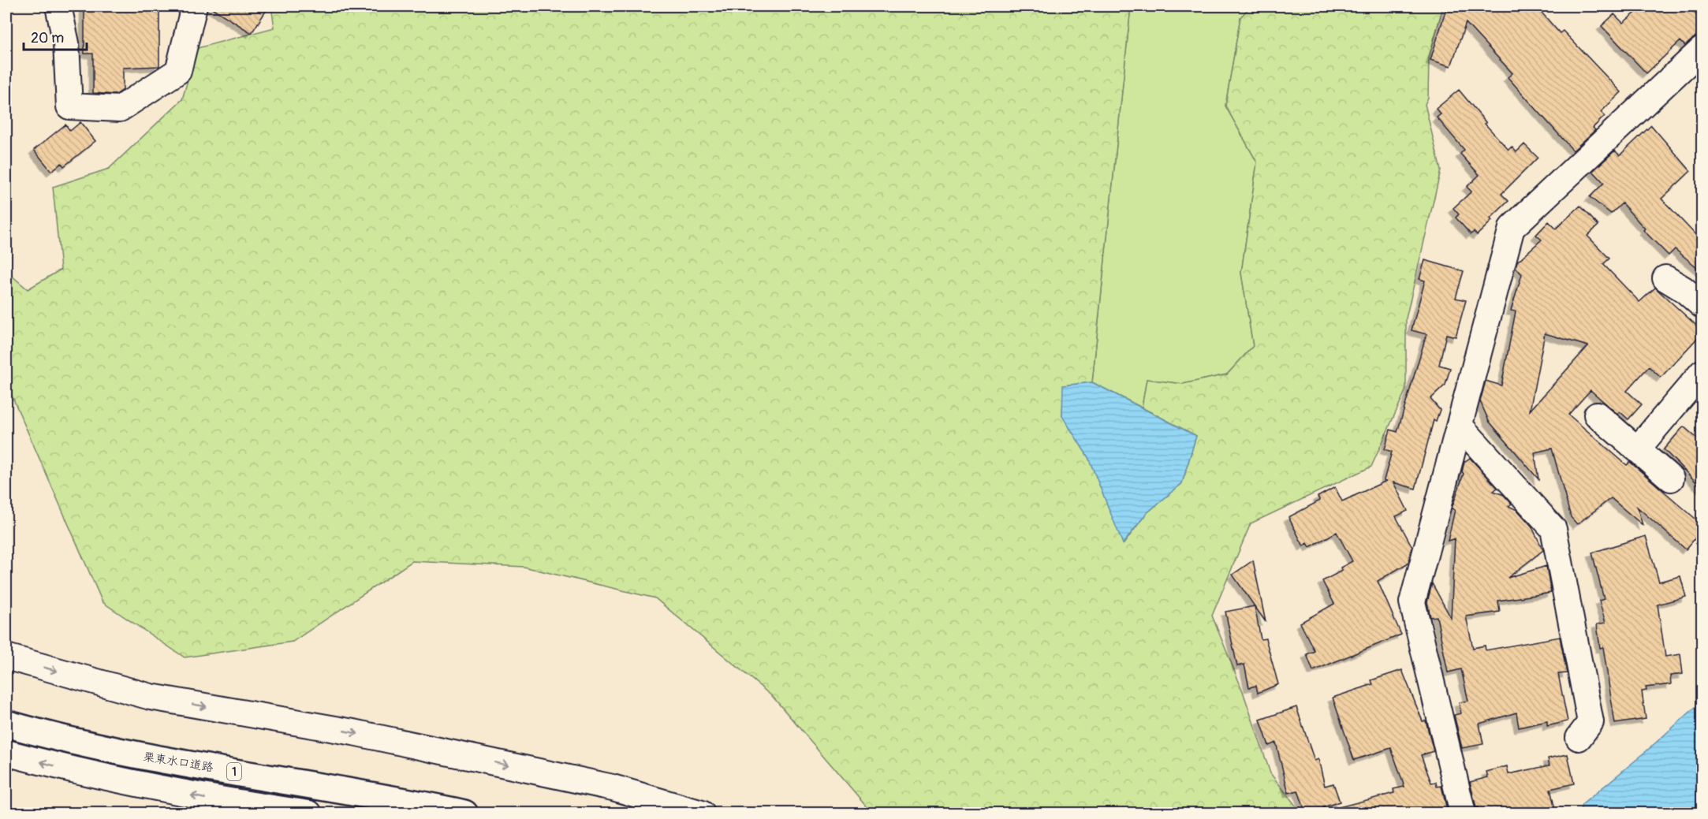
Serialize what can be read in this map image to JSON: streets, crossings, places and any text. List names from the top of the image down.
{
  "streets": {
    "highway": ["栗東水口道路", "1"]
  },
  "scale_bar": "20 m"
}
